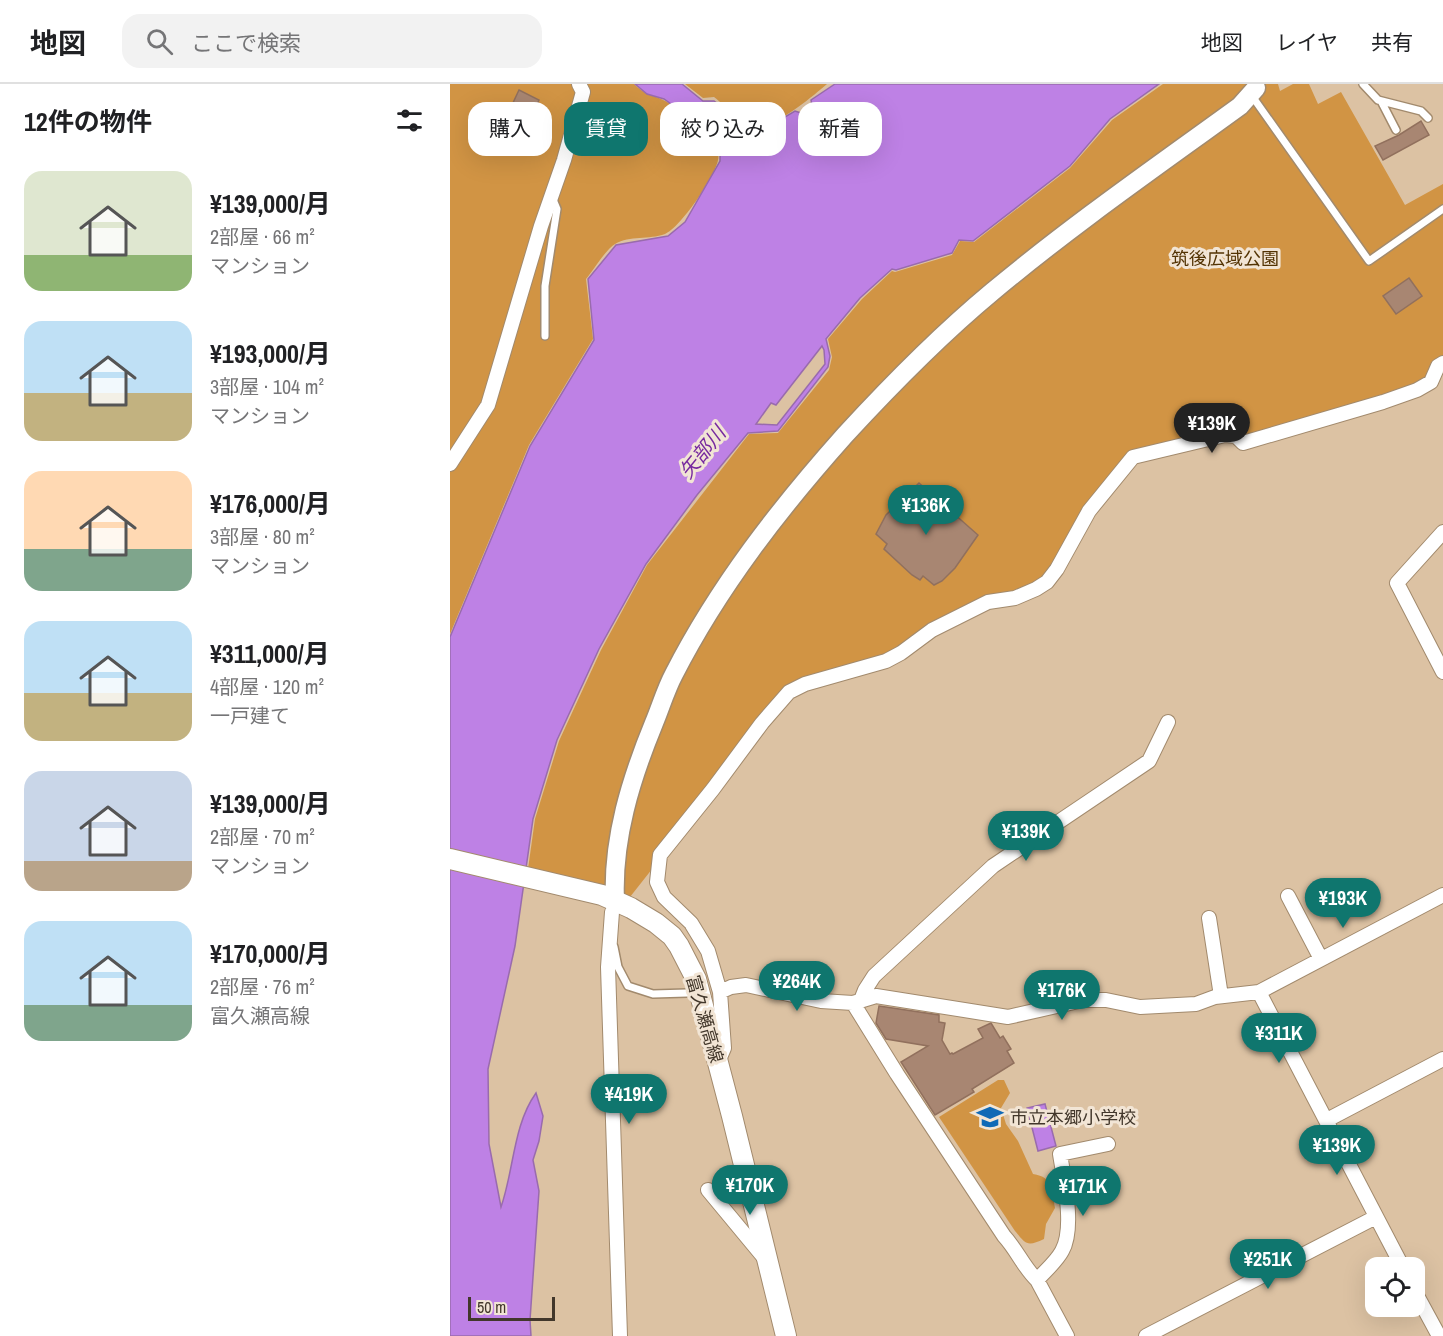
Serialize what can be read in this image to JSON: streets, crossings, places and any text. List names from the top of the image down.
{
  "streets": {
    "main road": ["富久瀬高線"]
  },
  "water": ["矢部川"],
  "parks": ["筑後広域公園"],
  "places": {
    "school or university": ["市立本郷小学校"]
  },
  "scale_bar": "50 m",
  "page": {
    "header": "地図",
    "search": "ここで検索",
    "nav": ["地図", "レイヤ", "共有"],
    "heading": "12件の物件",
    "chip": [
      "購入",
      "賃貸",
      "絞り込み",
      "新着"
    ],
    "list": [
      {
        "name": "¥139,000/月",
        "note": "2部屋 · 66 m² · マンション"
      },
      {
        "name": "¥193,000/月",
        "note": "3部屋 · 104 m² · マンション"
      },
      {
        "name": "¥176,000/月",
        "note": "3部屋 · 80 m² · マンション"
      },
      {
        "name": "¥311,000/月",
        "note": "4部屋 · 120 m² · 一戸建て"
      },
      {
        "name": "¥139,000/月",
        "note": "2部屋 · 70 m² · マンション"
      },
      {
        "name": "¥170,000/月",
        "note": "2部屋 · 76 m² · 富久瀬高線"
      }
    ],
    "price": [
      "¥139K",
      "¥136K",
      "¥139K",
      "¥193K",
      "¥264K",
      "¥176K",
      "¥311K",
      "¥419K",
      "¥139K",
      "¥170K",
      "¥171K",
      "¥251K"
    ],
    "scale": "50 m"
  }
}
